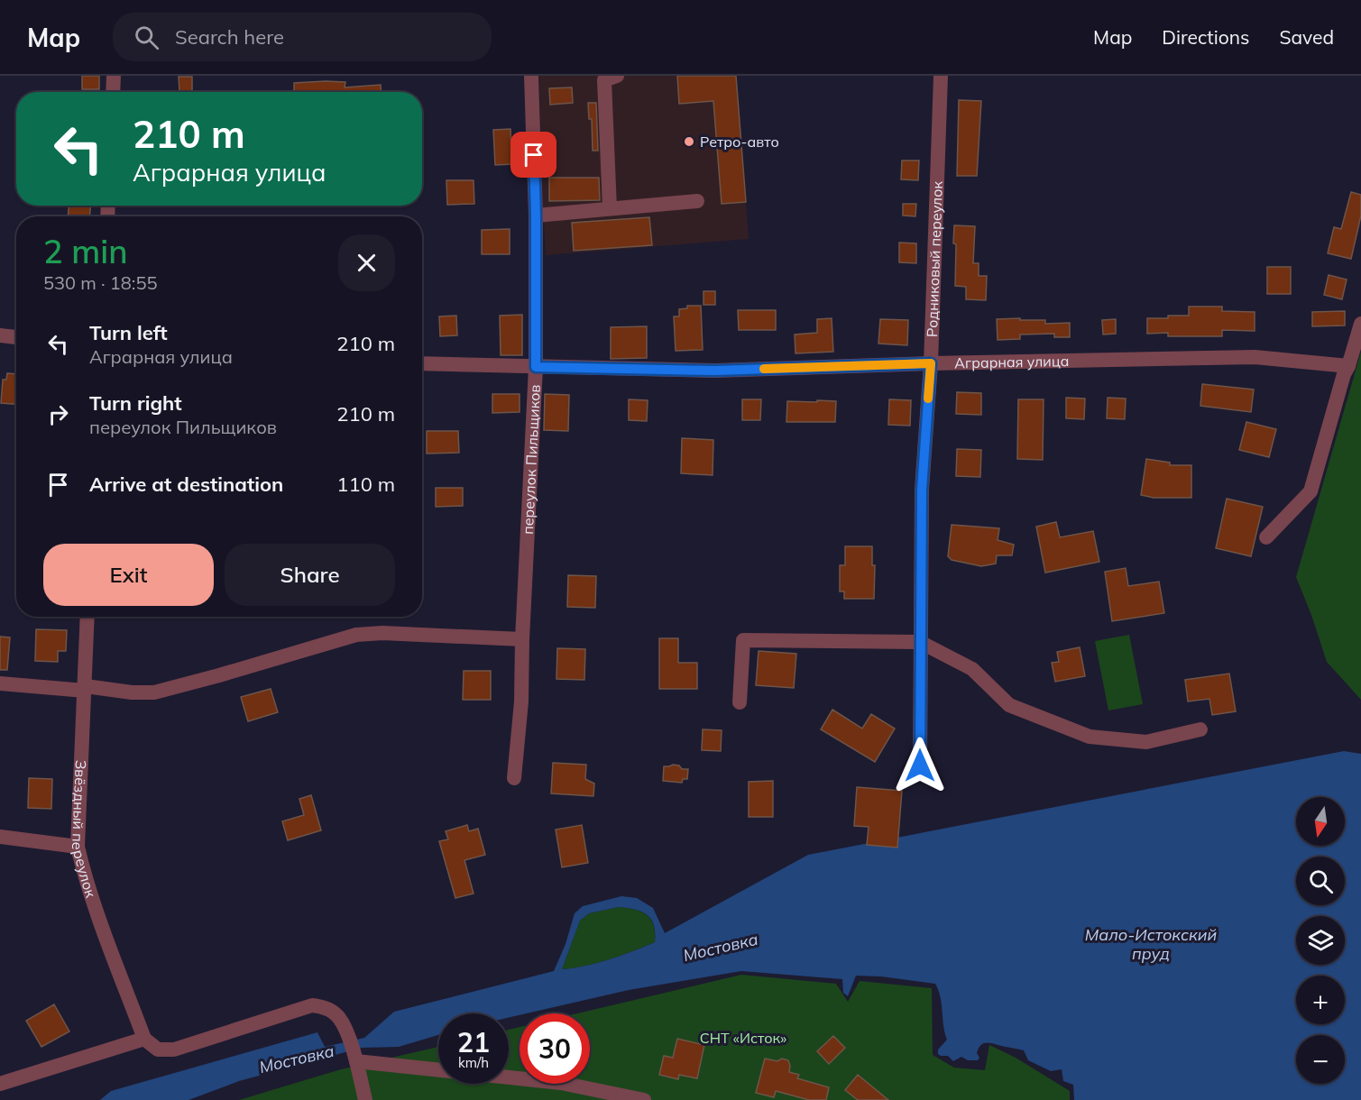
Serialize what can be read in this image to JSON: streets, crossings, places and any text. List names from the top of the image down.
{
  "streets": {
    "street": [
      "Родниковый переулок",
      "Аграрная улица",
      "переулок Пильщиков",
      "Звёздный переулок"
    ]
  },
  "crossings": [
    ["Родниковый переулок", "Аграрная улица"],
    ["Аграрная улица", "переулок Пильщиков"]
  ],
  "water": ["Мало-Истокский пруд", "Мостовка"],
  "parks": ["СНТ «Исток»"],
  "places": ["Ретро-авто"],
  "north": "bottom",
  "page": {
    "header": "Map",
    "search": "Search here",
    "nav": ["Map", "Directions", "Saved"],
    "turn": ["210 m", "Аграрная улица"],
    "heading": ["2 min", "530 m · 18:55"],
    "list": [
      {
        "name": "Turn left",
        "note": "Аграрная улица",
        "value": "210 m"
      },
      {
        "name": "Turn right",
        "note": "переулок Пильщиков",
        "value": "210 m"
      },
      {
        "name": "Arrive at destination",
        "value": "110 m"
      }
    ],
    "buttons": ["Exit", "Share"],
    "map_buttons": ["+", "−"],
    "speed": "21 km/h",
    "limit": "30"
  }
}
